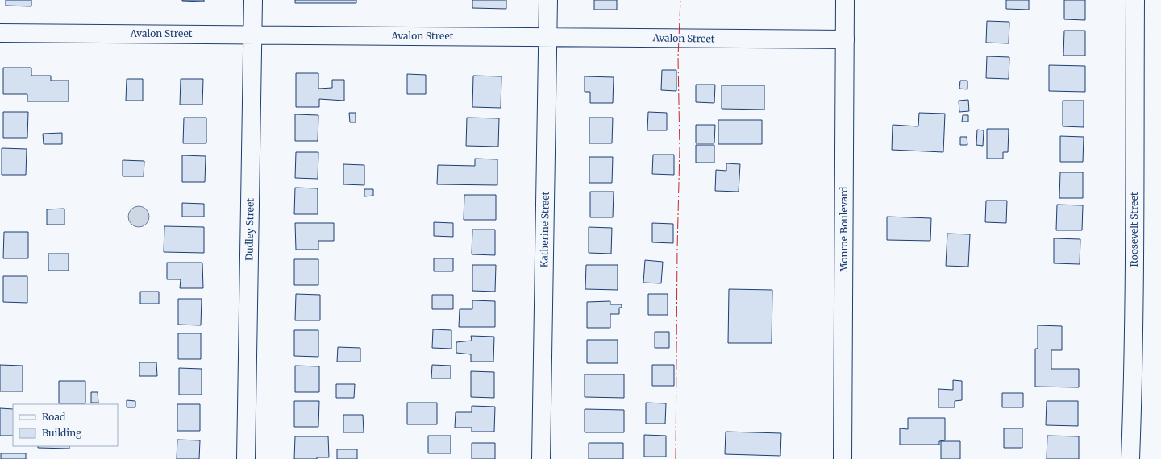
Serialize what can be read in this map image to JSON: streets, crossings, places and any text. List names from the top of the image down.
{
  "streets": {
    "street": [
      "Avalon Street",
      "Dudley Street",
      "Katherine Street",
      "Monroe Boulevard",
      "Roosevelt Street"
    ]
  },
  "crossings": [
    ["Avalon Street", "Dudley Street"],
    ["Avalon Street", "Katherine Street"],
    ["Avalon Street", "Monroe Boulevard"]
  ],
  "legend": ["Road", "Building"]
}
